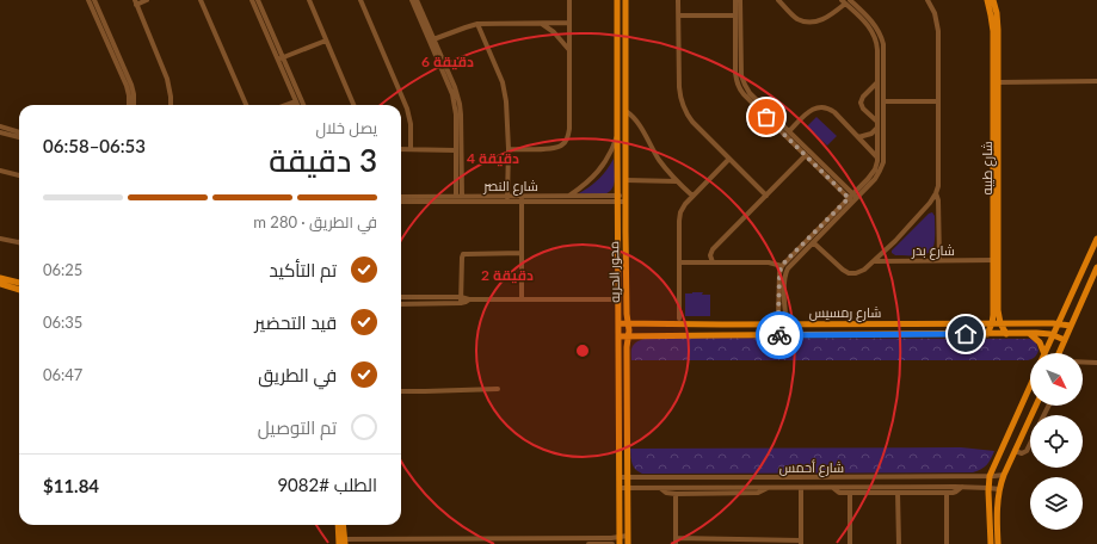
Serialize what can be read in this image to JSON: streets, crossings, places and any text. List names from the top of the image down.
{
  "streets": {
    "main road": ["شارع طيبه", "محور الحريه", "شارع رمسيس"],
    "street": ["شارع النصر", "شارع بدر", "شارع أحمس"]
  },
  "crossings": [
    ["شارع طيبه", "شارع بدر"],
    ["شارع طيبه", "شارع رمسيس"],
    ["شارع النصر", "محور الحريه"],
    ["محور الحريه", "شارع رمسيس"],
    ["محور الحريه", "شارع أحمس"]
  ],
  "north": "bottom right",
  "page": {
    "heading": ["3 دقيقة", "يصل خلال", "06:53–06:58"],
    "panel": ["الطلب #9082", "$11.84"],
    "bar": "في الطريق · 280 m",
    "list": [
      ["تم التأكيد", "06:25"],
      ["قيد التحضير", "06:35"],
      ["في الطريق", "06:47"],
      "تم التوصيل"
    ]
  },
  "rings": ["6 دقيقة", "4 دقيقة", "2 دقيقة"]
}
